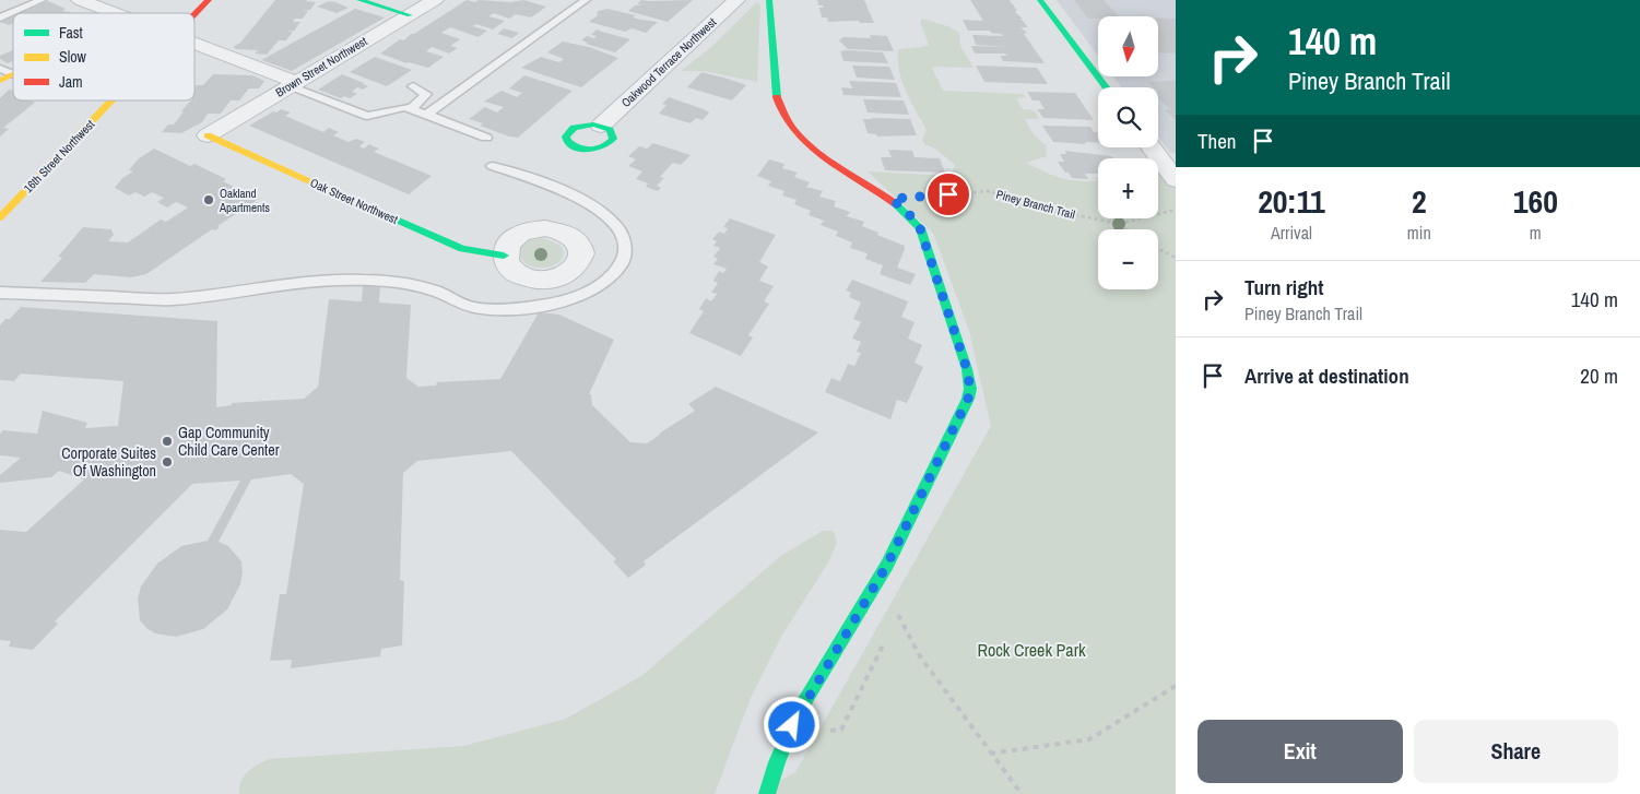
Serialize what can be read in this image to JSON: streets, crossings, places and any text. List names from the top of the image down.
{
  "streets": {
    "street": [
      "Oakwood Terrace Northwest",
      "Brown Street Northwest",
      "16th Street Northwest",
      "Oak Street Northwest"
    ],
    "path": ["Piney Branch Trail"]
  },
  "crossings": [
    ["Brown Street Northwest", "Oak Street Northwest"]
  ],
  "parks": ["Rock Creek Park"],
  "places": ["Oakland Apartments", "Gap Community Child Care Center", "Corporate Suites Of Washington"],
  "legend": ["Fast", "Slow", "Jam"],
  "north": "bottom",
  "page": {
    "turn": ["140 m", "Piney Branch Trail"],
    "map_buttons": ["+", "−"],
    "then": "Then",
    "eta": [
      "20:11",
      "Arrival",
      "2",
      "min",
      "160",
      "m"
    ],
    "list": [
      {
        "name": "Turn right",
        "note": "Piney Branch Trail",
        "value": "140 m"
      },
      {
        "name": "Arrive at destination",
        "value": "20 m"
      }
    ],
    "buttons": ["Exit", "Share"]
  }
}
